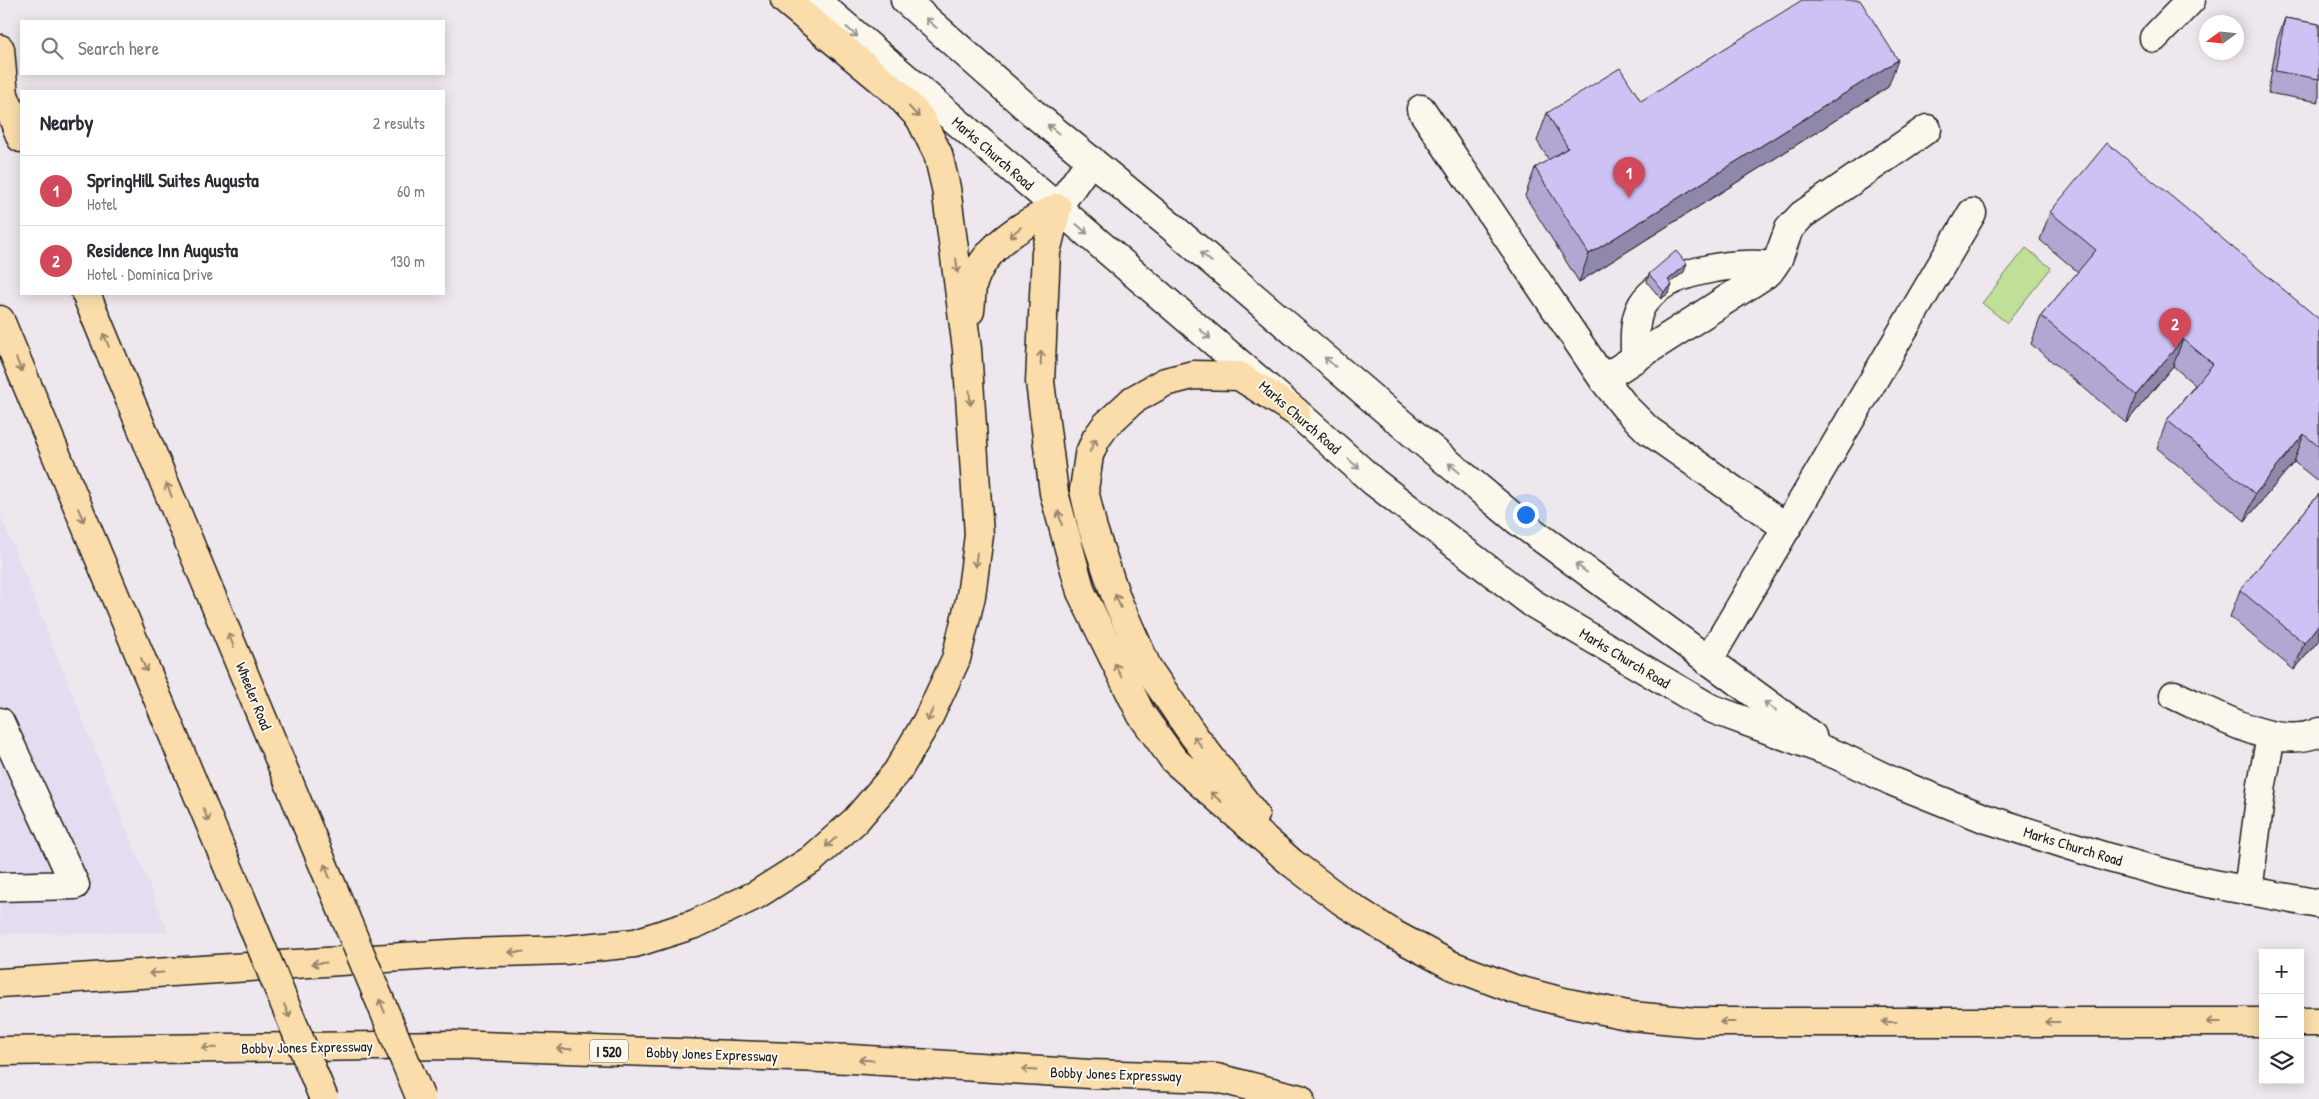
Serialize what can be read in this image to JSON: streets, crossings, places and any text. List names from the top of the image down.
{
  "streets": {
    "main road": ["Wheeler Road", "Bobby Jones Expressway", "I 520"],
    "street": ["Marks Church Road"]
  },
  "one_way": ["Bobby Jones Expressway"],
  "north": "left",
  "page": {
    "search": "Search here",
    "heading": ["Nearby", "2 results"],
    "list": [
      {
        "mark": "1",
        "name": "SpringHill Suites Augusta",
        "note": "Hotel",
        "value": "60 m"
      },
      {
        "mark": "2",
        "name": "Residence Inn Augusta",
        "note": "Hotel · Dominica Drive",
        "value": "130 m"
      }
    ],
    "pins": ["1", "2"],
    "map_buttons": ["+", "−"]
  }
}
